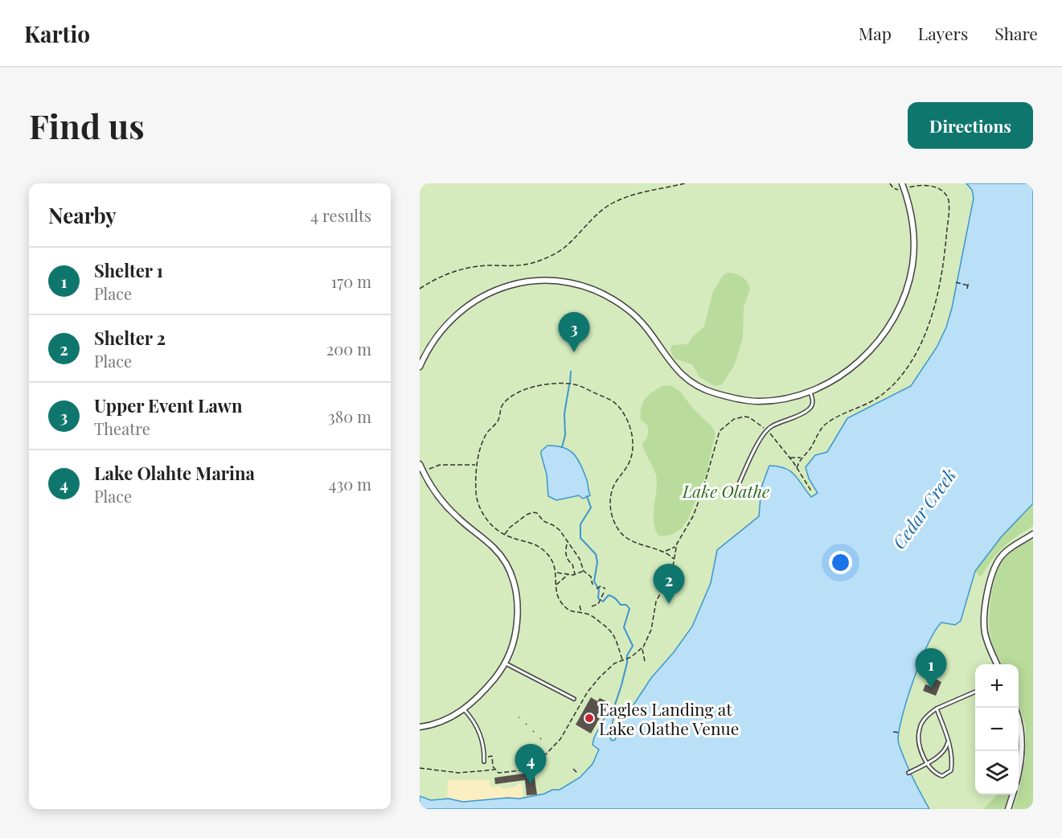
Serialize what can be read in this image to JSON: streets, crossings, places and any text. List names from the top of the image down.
{
  "water": ["Cedar Creek"],
  "parks": ["Lake Olathe"],
  "places": ["Eagles Landing at Lake Olathe Venue"],
  "page": {
    "header": "Kartio",
    "nav": ["Map", "Layers", "Share"],
    "buttons": "Directions",
    "title": "Find us",
    "heading": ["Nearby", "4 results"],
    "list": [
      {
        "mark": "1",
        "name": "Shelter 1",
        "note": "Place",
        "value": "170 m"
      },
      {
        "mark": "2",
        "name": "Shelter 2",
        "note": "Place",
        "value": "200 m"
      },
      {
        "mark": "3",
        "name": "Upper Event Lawn",
        "note": "Theatre",
        "value": "380 m"
      },
      {
        "mark": "4",
        "name": "Lake Olahte Marina",
        "note": "Place",
        "value": "430 m"
      }
    ],
    "pins": [
      "3",
      "2",
      "1",
      "4"
    ],
    "map_buttons": ["+", "−"]
  }
}
